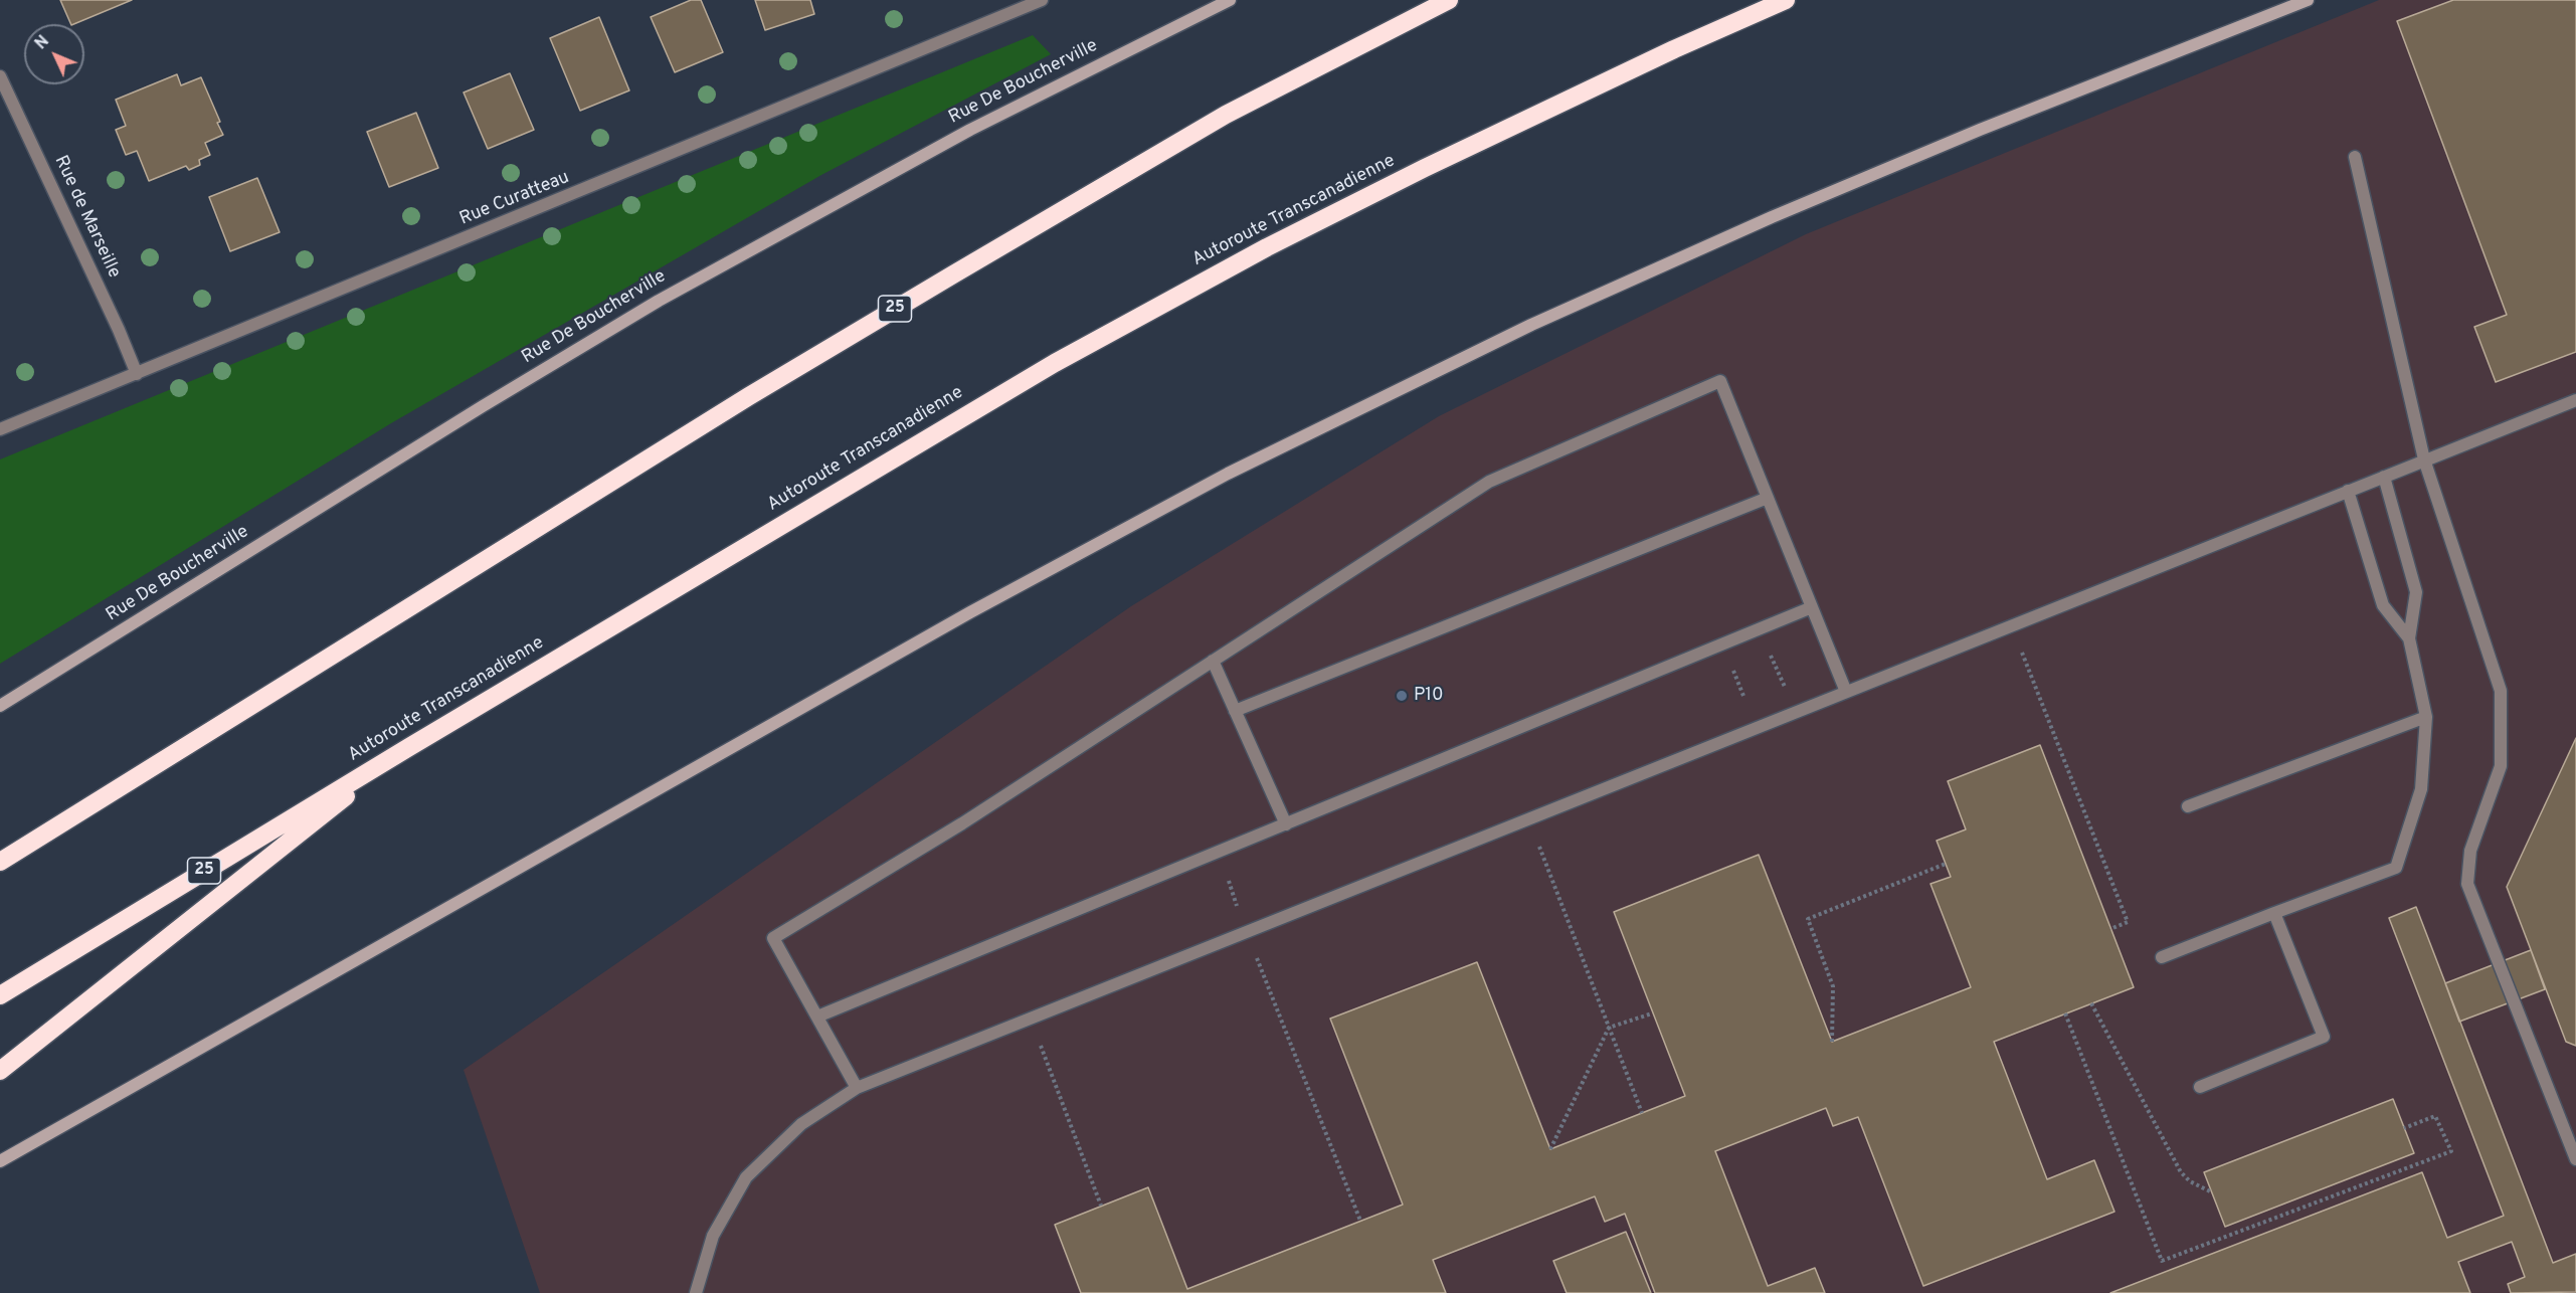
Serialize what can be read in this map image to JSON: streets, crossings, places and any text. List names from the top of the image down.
{
  "streets": {
    "highway": ["Autoroute Transcanadienne", "25"],
    "main road": ["Rue De Boucherville"],
    "street": ["Rue Curatteau", "Rue de Marseille"]
  },
  "crossings": [
    ["Rue Curatteau", "Rue de Marseille"]
  ],
  "places": ["P10"],
  "north": "top left"
}
